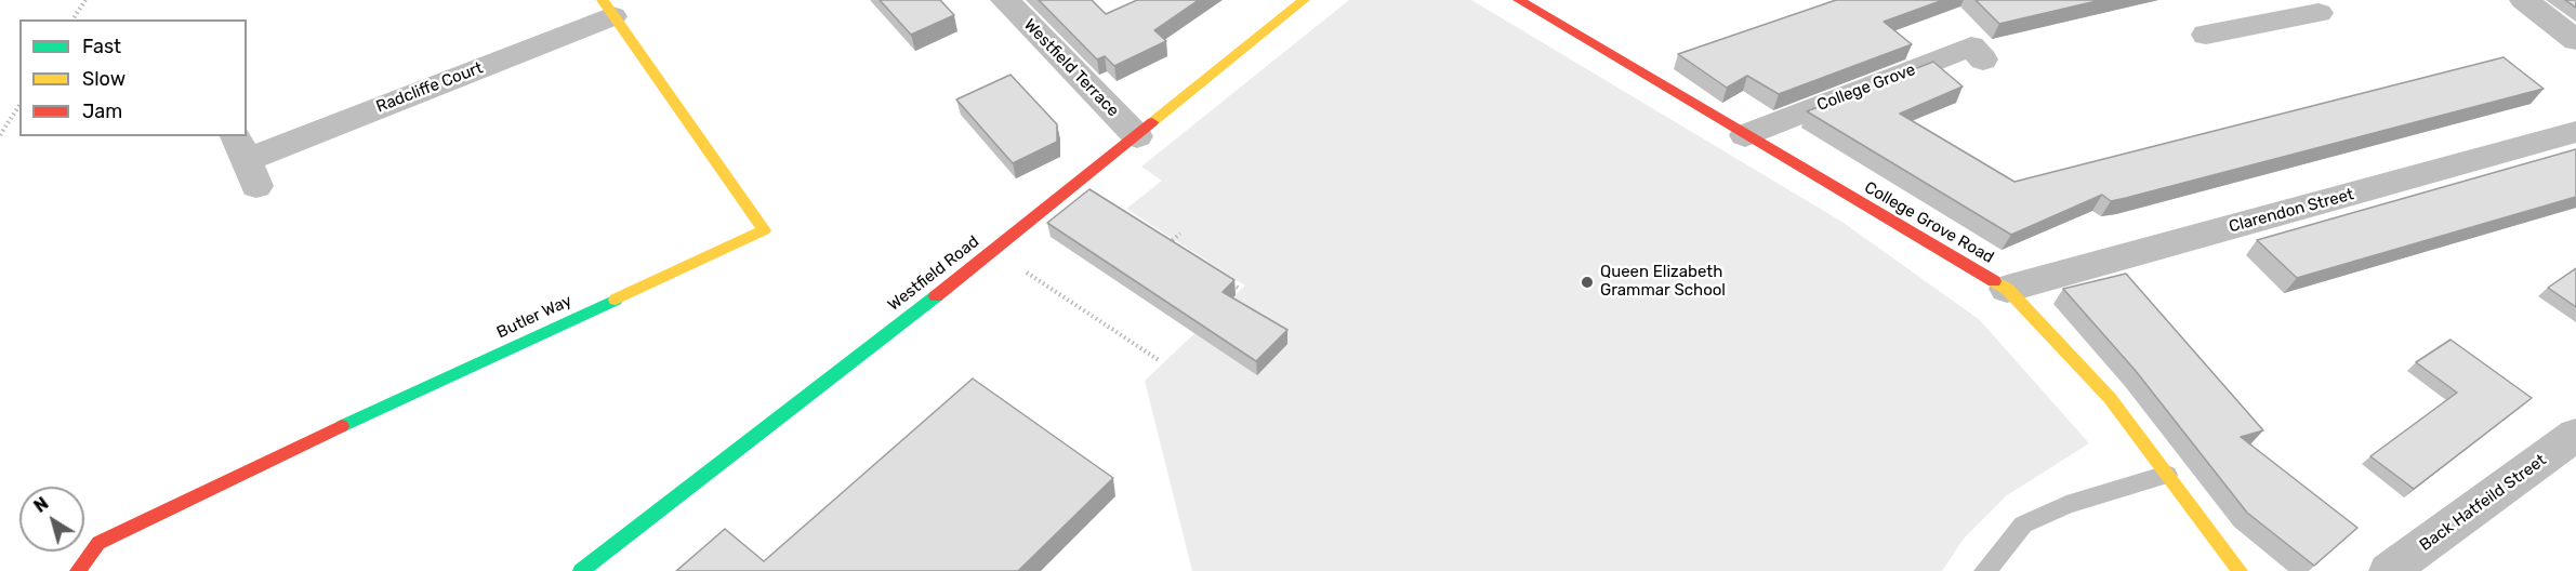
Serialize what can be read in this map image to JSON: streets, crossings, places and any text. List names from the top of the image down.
{
  "streets": {
    "street": [
      "Westfield Terrace",
      "Radcliffe Court",
      "College Grove",
      "Clarendon Street",
      "College Grove Road",
      "Westfield Road",
      "Butler Way",
      "Back Hatfeild Street"
    ]
  },
  "crossings": [
    ["Westfield Terrace", "Westfield Road"],
    ["Radcliffe Court", "Butler Way"],
    ["College Grove", "College Grove Road"],
    ["Clarendon Street", "College Grove Road"]
  ],
  "places": ["Queen Elizabeth Grammar School"],
  "legend": ["Fast", "Slow", "Jam"],
  "north": "top left"
}
